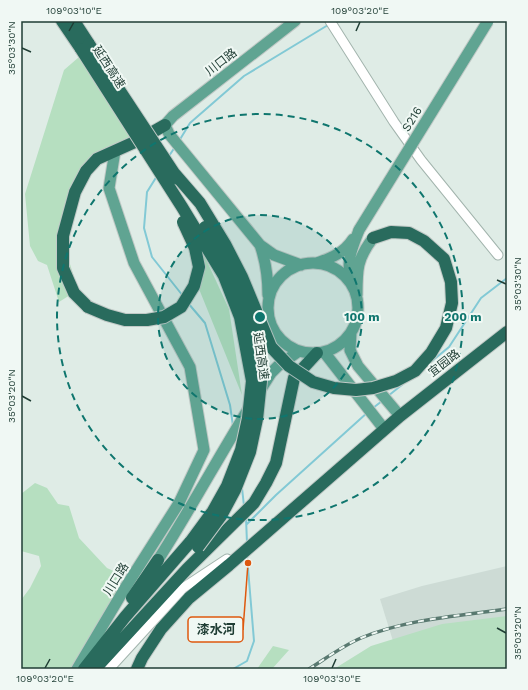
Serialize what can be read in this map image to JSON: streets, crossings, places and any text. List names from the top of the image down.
{
  "streets": {
    "highway": ["延西高速", "宜园路"],
    "main road": ["川口路", "S216"]
  },
  "places": ["漆水河"],
  "coordinates": [
    "109°03'10\"E",
    "109°03'20\"E",
    "35°03'30\"N",
    "35°03'20\"N",
    "109°03'30\"E"
  ],
  "rings": ["100 m", "200 m"]
}
